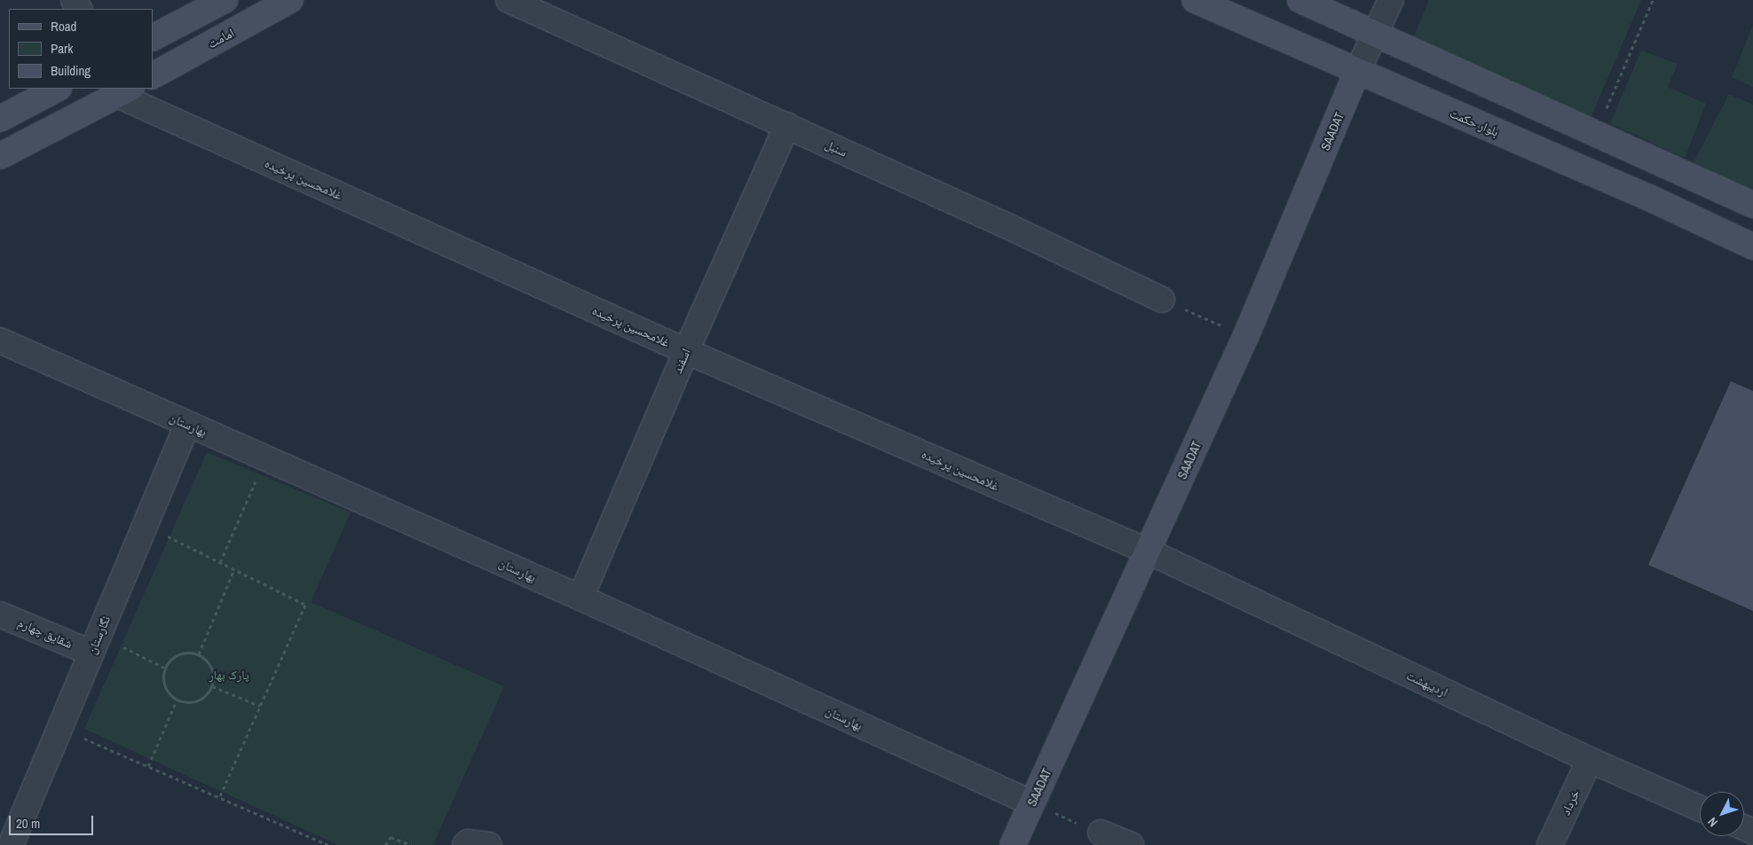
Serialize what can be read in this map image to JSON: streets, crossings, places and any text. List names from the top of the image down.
{
  "streets": {
    "street": [
      "امامت",
      "بلوار حکمت",
      "SAADAT",
      "سنبل",
      "غلامحسین پرخیده",
      "اسفند",
      "بهارستان",
      "شقایق چهارم",
      "نگارستان",
      "اردیبهشت",
      "خرداد"
    ]
  },
  "crossings": [
    ["بلوار حکمت", "SAADAT"],
    ["SAADAT", "غلامحسین پرخیده"],
    ["SAADAT", "بهارستان"],
    ["SAADAT", "اردیبهشت"],
    ["سنبل", "اسفند"],
    ["غلامحسین پرخیده", "اسفند"],
    ["غلامحسین پرخیده", "اردیبهشت"],
    ["اسفند", "بهارستان"],
    ["بهارستان", "نگارستان"],
    ["شقایق چهارم", "نگارستان"],
    ["اردیبهشت", "خرداد"]
  ],
  "parks": ["پارک بهار"],
  "legend": ["Road", "Park", "Building"],
  "scale_bar": "20 m",
  "north": "bottom left"
}
